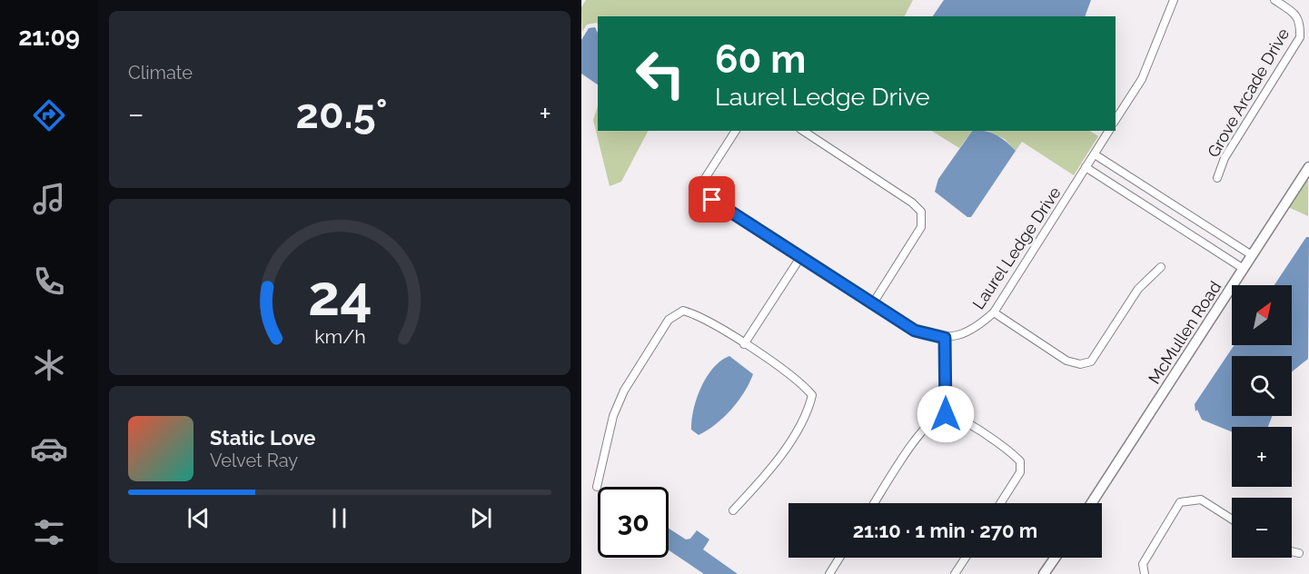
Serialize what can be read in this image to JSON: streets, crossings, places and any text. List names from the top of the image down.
{
  "streets": {
    "street": ["Grove Arcade Drive", "Laurel Ledge Drive", "McMullen Road"]
  },
  "north": "top right",
  "page": {
    "tabs": "21:09",
    "tile": "Climate",
    "turn": ["60 m", "Laurel Ledge Drive"],
    "heat": ["−", "20.5°", "+"],
    "map_buttons": ["+", "−"],
    "song": ["Static Love", "Velvet Ray"],
    "limit": "30",
    "trip": "21:10 · 1 min · 270 m",
    "gauge": ["24", "km/h"]
  }
}
